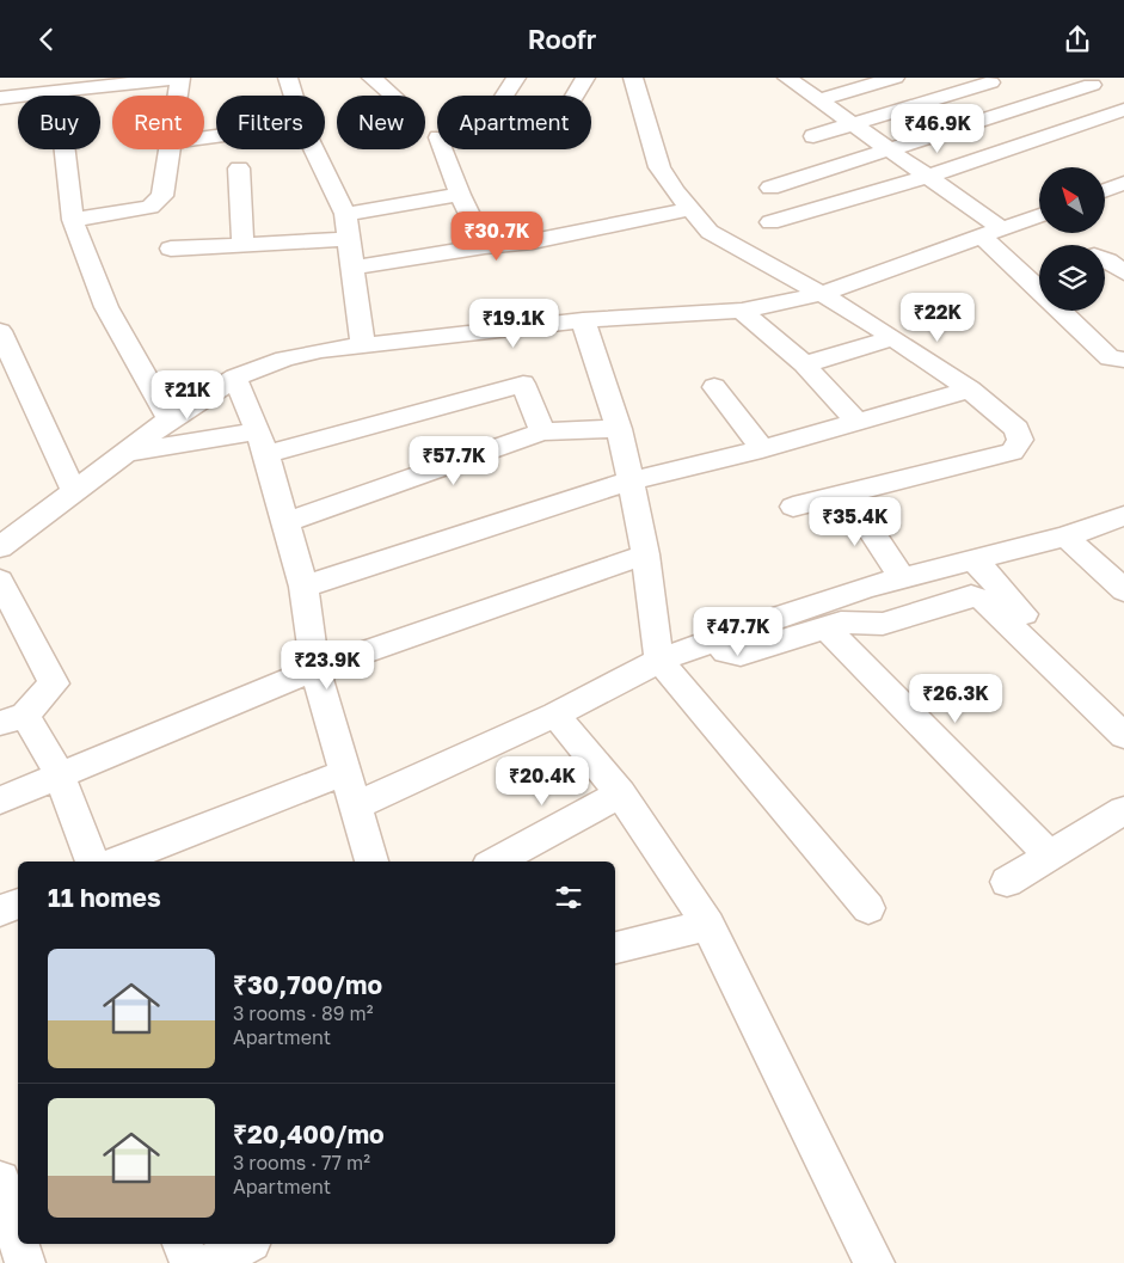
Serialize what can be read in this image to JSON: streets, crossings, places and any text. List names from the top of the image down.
{
  "north": "top left",
  "page": {
    "header": "Roofr",
    "chip": [
      "Buy",
      "Rent",
      "Filters",
      "New",
      "Apartment"
    ],
    "price": [
      "₹46.9K",
      "₹30.7K",
      "₹22K",
      "₹19.1K",
      "₹21K",
      "₹57.7K",
      "₹35.4K",
      "₹47.7K",
      "₹23.9K",
      "₹26.3K",
      "₹20.4K"
    ],
    "heading": "11 homes",
    "list": [
      {
        "name": "₹30,700/mo",
        "note": "3 rooms · 89 m² · Apartment"
      },
      {
        "name": "₹20,400/mo",
        "note": "3 rooms · 77 m² · Apartment"
      }
    ]
  }
}
